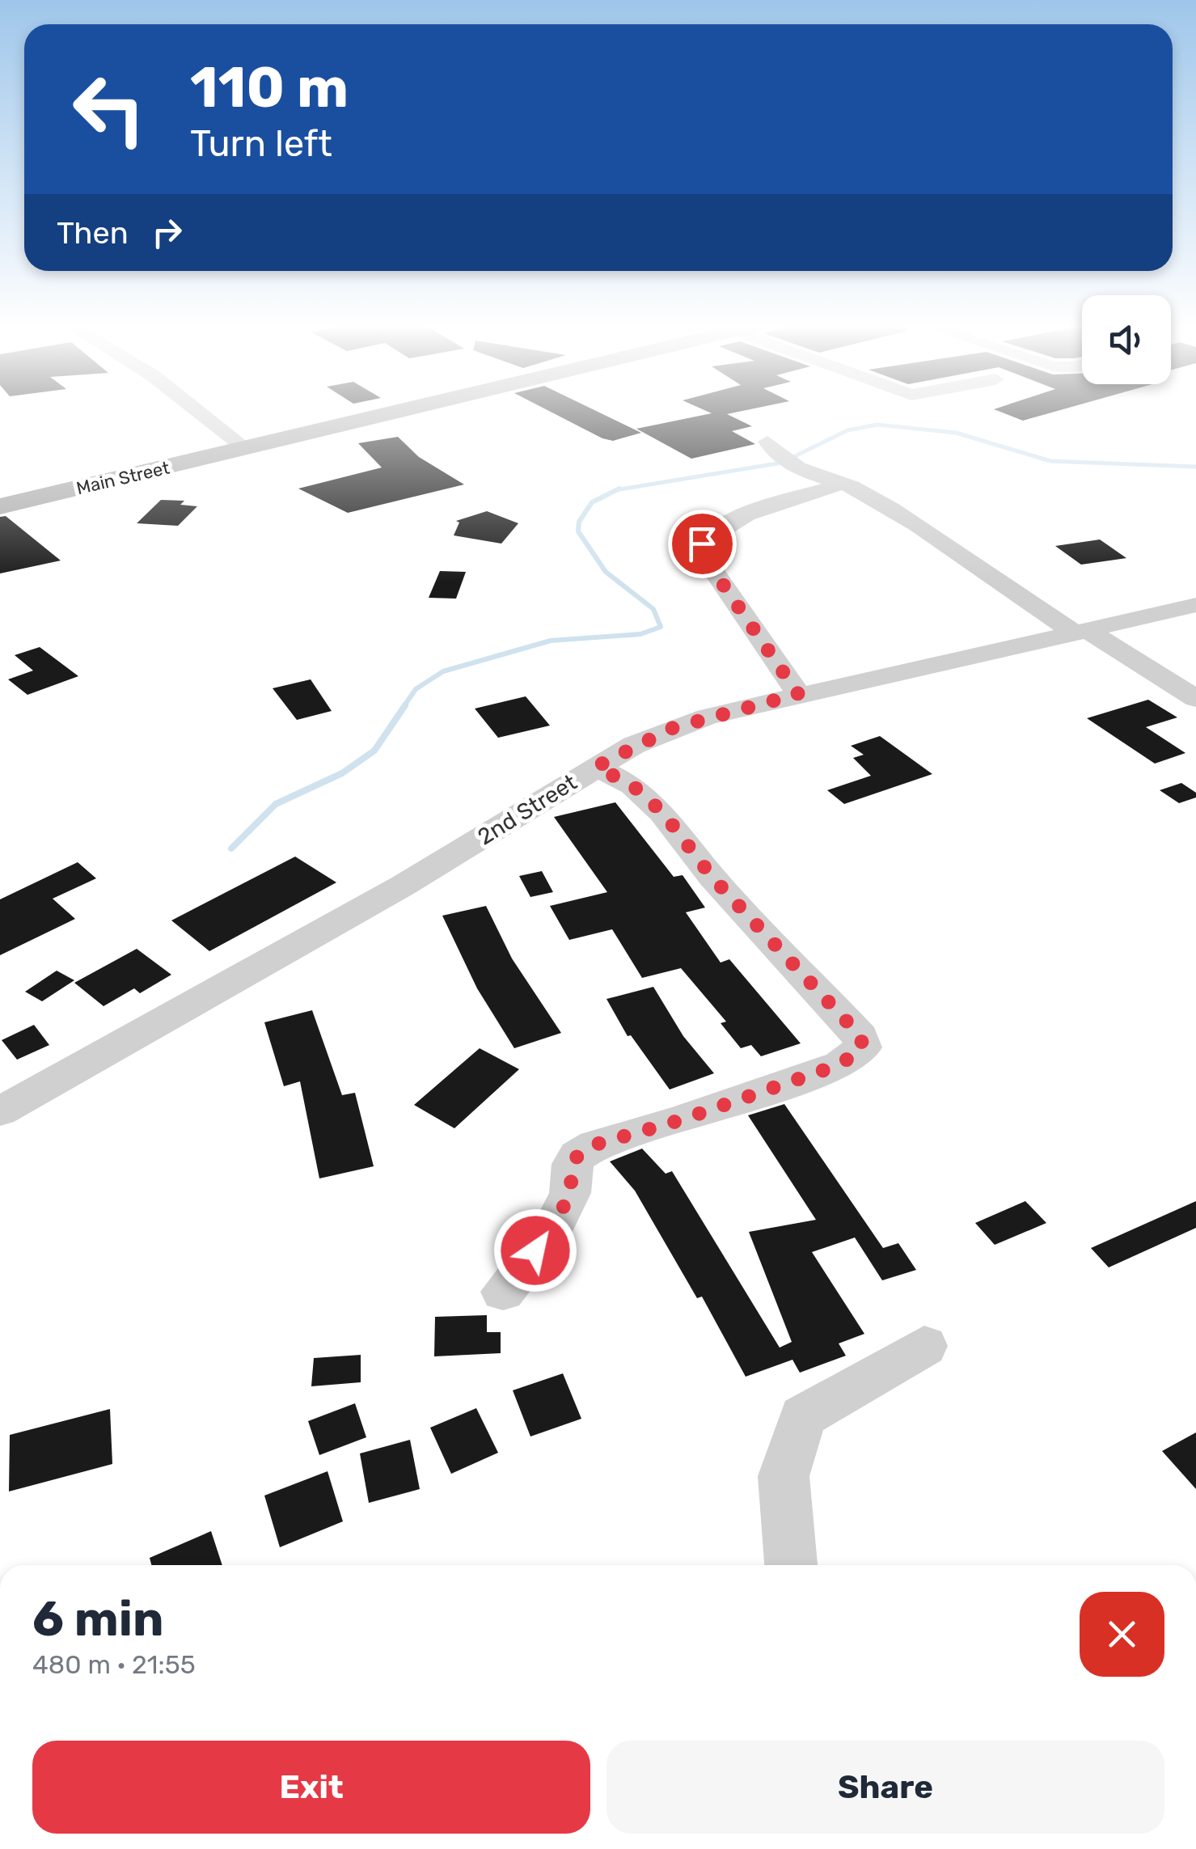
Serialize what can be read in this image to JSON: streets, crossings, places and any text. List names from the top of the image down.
{
  "streets": {
    "main road": ["Main Street"],
    "street": ["2nd Street"]
  },
  "page": {
    "turn": ["110 m", "Turn left"],
    "then": "Then",
    "heading": ["6 min", "480 m · 21:55"],
    "buttons": ["Exit", "Share"]
  }
}
